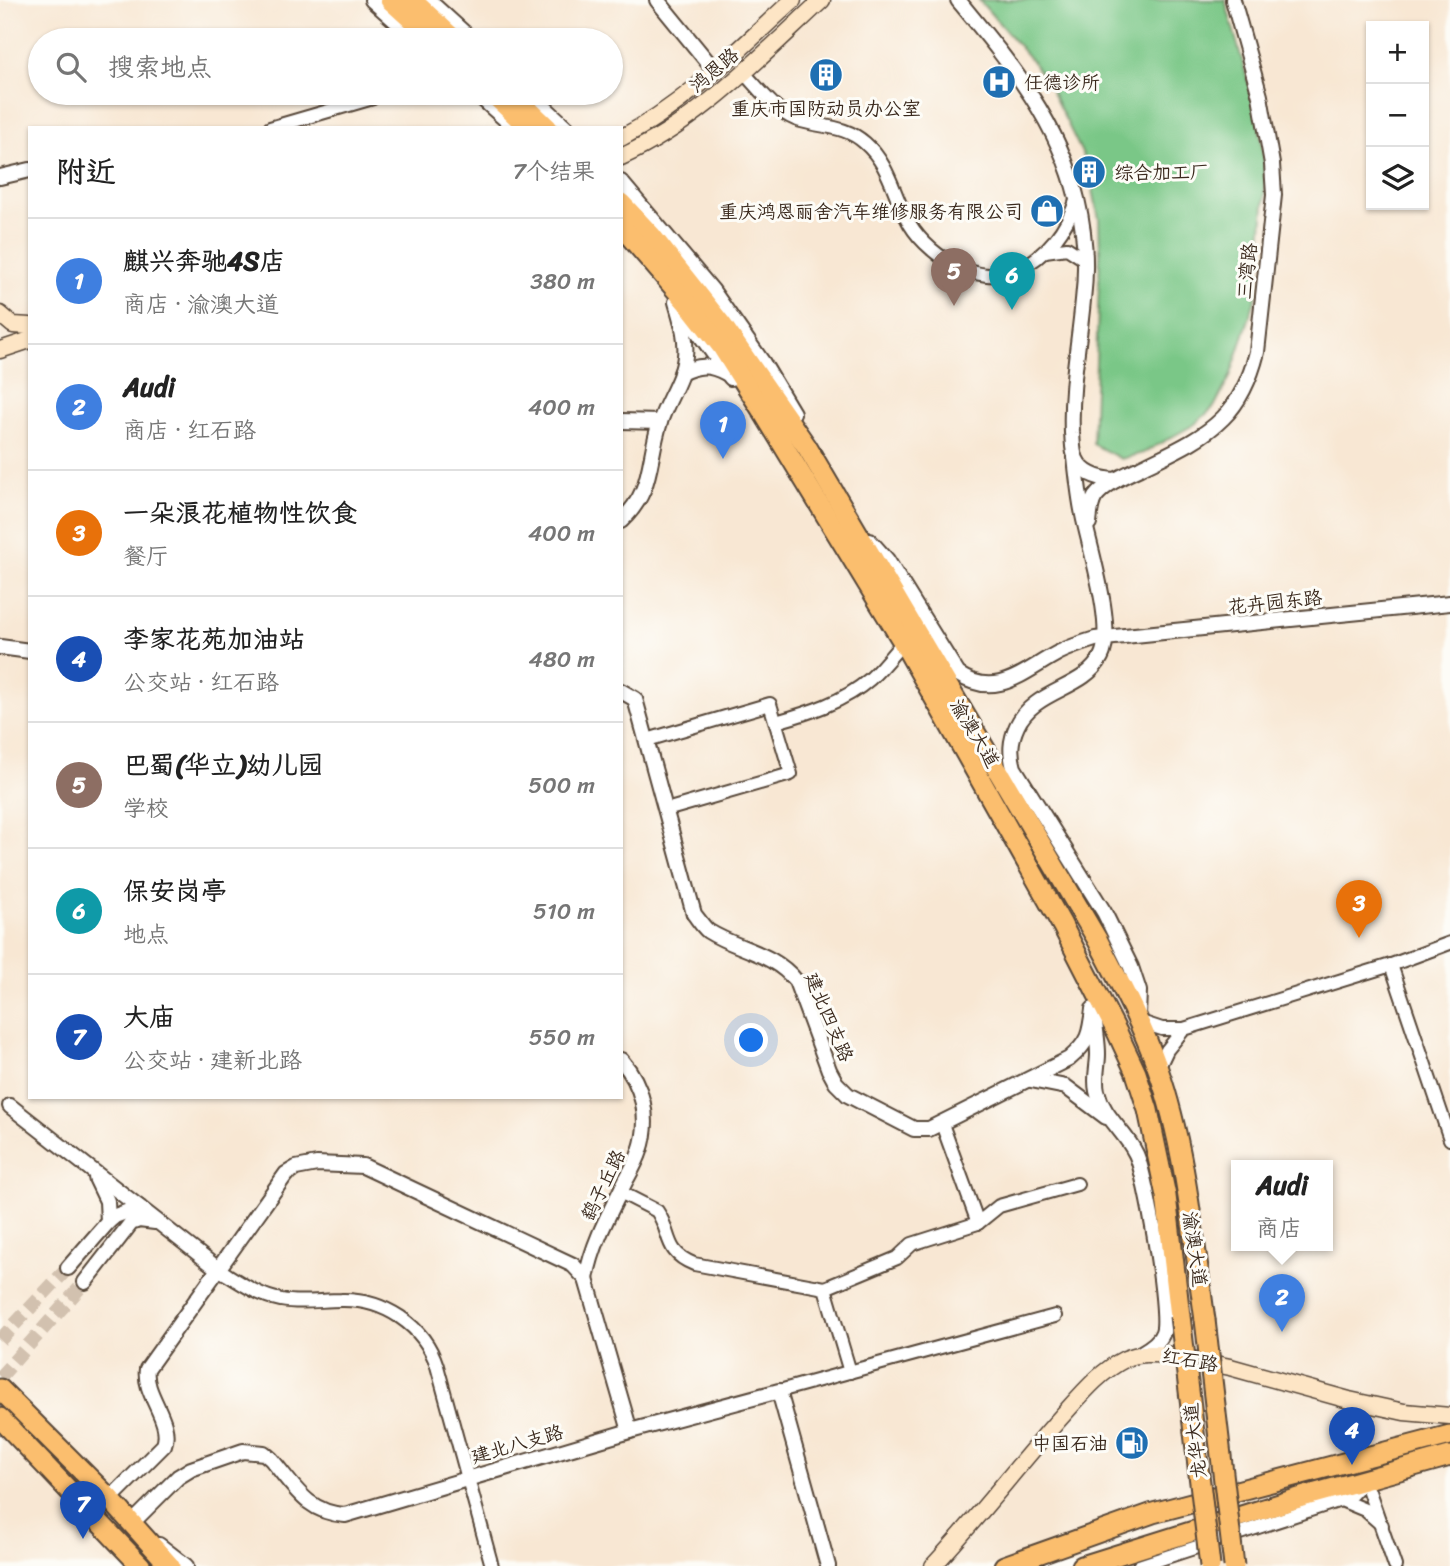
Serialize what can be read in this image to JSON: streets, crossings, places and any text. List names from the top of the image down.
{
  "streets": {
    "main road": [
      "鸿恩路",
      "渝澳大道",
      "红石路",
      "龙华大道"
    ],
    "street": [
      "三湾路",
      "花卉园东路",
      "建北四支路",
      "鹞子丘路",
      "建北八支路"
    ]
  },
  "crossings": [
    ["花卉园东路", "渝澳大道"],
    ["渝澳大道", "龙华大道"]
  ],
  "places": {
    "building": ["重庆市国防动员办公室", "综合加工厂"],
    "hospital": ["任德诊所"],
    "shop": ["重庆鸿恩丽舍汽车维修服务有限公司"],
    "fuel station": ["中国石油"]
  },
  "page": {
    "map_buttons": ["+", "−"],
    "search": "搜索地点",
    "heading": ["附近", "7个结果"],
    "list": [
      {
        "mark": "1",
        "name": "麒兴奔驰4S店",
        "note": "商店 · 渝澳大道",
        "value": "380 m"
      },
      {
        "mark": "2",
        "name": "Audi",
        "note": "商店 · 红石路",
        "value": "400 m"
      },
      {
        "mark": "3",
        "name": "一朵浪花植物性饮食",
        "note": "餐厅",
        "value": "400 m"
      },
      {
        "mark": "4",
        "name": "李家花苑加油站",
        "note": "公交站 · 红石路",
        "value": "480 m"
      },
      {
        "mark": "5",
        "name": "巴蜀(华立)幼儿园",
        "note": "学校",
        "value": "500 m"
      },
      {
        "mark": "6",
        "name": "保安岗亭",
        "note": "地点",
        "value": "510 m"
      },
      {
        "mark": "7",
        "name": "大庙",
        "note": "公交站 · 建新北路",
        "value": "550 m"
      }
    ],
    "pins": [
      "5",
      "6",
      "1",
      "3",
      "2",
      "4",
      "7"
    ],
    "popup": ["Audi", "商店"]
  }
}
